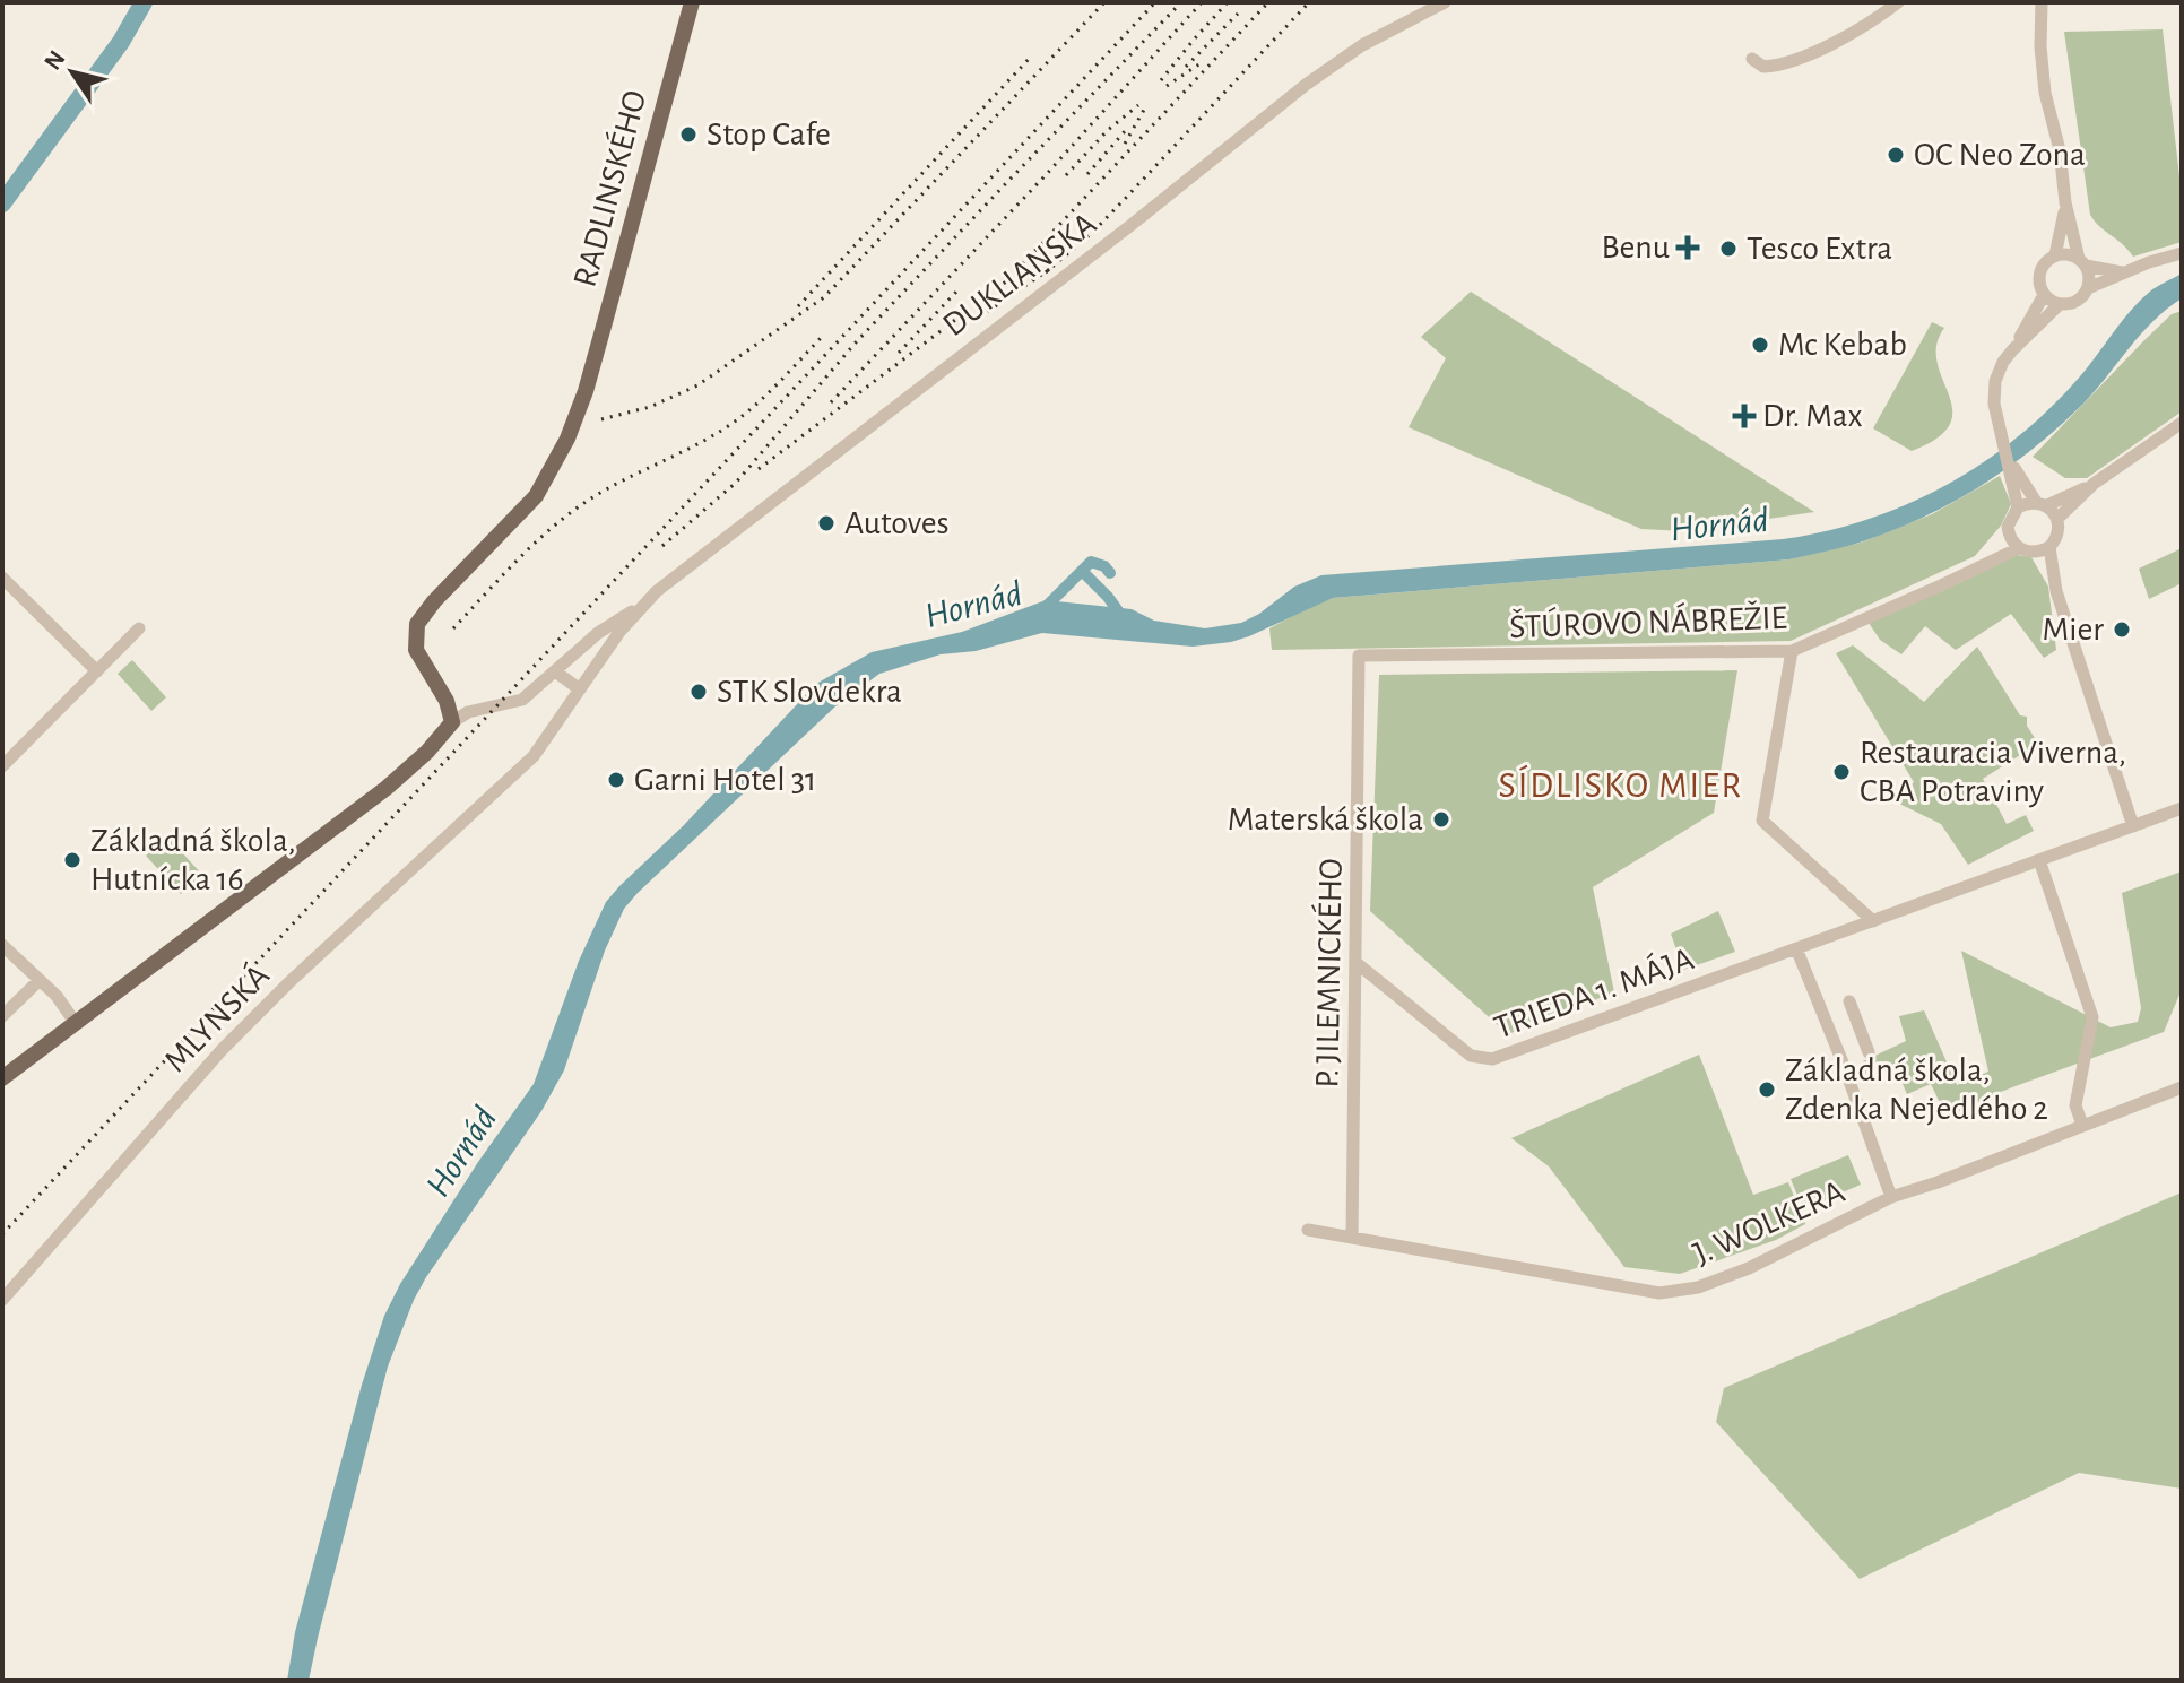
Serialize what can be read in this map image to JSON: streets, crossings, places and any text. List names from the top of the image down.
{
  "streets": {
    "main road": ["RADLINSKÉHO"],
    "street": [
      "DUKLIANSKA",
      "ŠTÚROVO NÁBREŽIE",
      "P. JILEMNICKÉHO",
      "TRIEDA 1. MÁJA",
      "MLYNSKÁ",
      "J. WOLKERA"
    ]
  },
  "crossings": [
    ["DUKLIANSKA", "MLYNSKÁ"],
    ["ŠTÚROVO NÁBREŽIE", "P. JILEMNICKÉHO"],
    ["P. JILEMNICKÉHO", "TRIEDA 1. MÁJA"],
    ["P. JILEMNICKÉHO", "J. WOLKERA"]
  ],
  "districts": ["SÍDLISKO MIER"],
  "water": ["Hornád"],
  "places": {
    "other": [
      "Stop Cafe",
      "OC Neo Zona",
      "Tesco Extra",
      "Mc Kebab",
      "Autoves",
      "Mier",
      "STK Slovdekra",
      "Restauracia Viverna, CBA Potraviny",
      "Garni Hotel 31",
      "Materská škola",
      "Základná škola, Hutnícka 16",
      "Základná škola, Zdenka Nejedlého 2"
    ],
    "health": ["Benu", "Dr. Max"]
  },
  "north": "top left"
}
